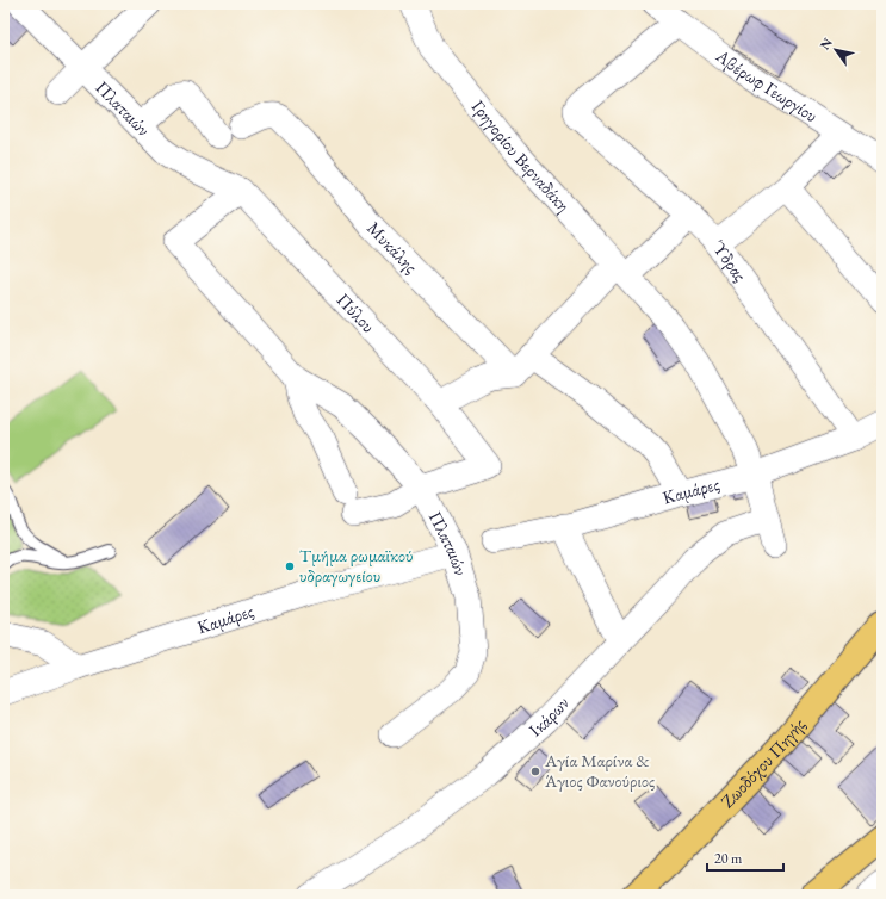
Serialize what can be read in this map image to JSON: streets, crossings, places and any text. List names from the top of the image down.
{
  "streets": {
    "main road": ["Ζωοδόχου Πηγής"],
    "street": [
      "Αβέρωφ Γεωργίου",
      "Πλαταιών",
      "Γρηγορίου Βερναδάκη",
      "Μυκάλης",
      "Ύδρας",
      "Πύλου",
      "Καμάρες",
      "Ικάρων"
    ]
  },
  "crossings": [
    ["Αβέρωφ Γεωργίου", "Ύδρας"],
    ["Πλαταιών", "Μυκάλης"],
    ["Πλαταιών", "Πύλου"],
    ["Πλαταιών", "Καμάρες"],
    ["Γρηγορίου Βερναδάκη", "Καμάρες"],
    ["Γρηγορίου Βερναδάκη", "Ικάρων"],
    ["Ύδρας", "Καμάρες"]
  ],
  "places": ["Τμήμα ρωμαϊκού υδραγωγείου", "Αγία Μαρίνα & Άγιος Φανούριος"],
  "scale_bar": "20 m",
  "north": "top left"
}
